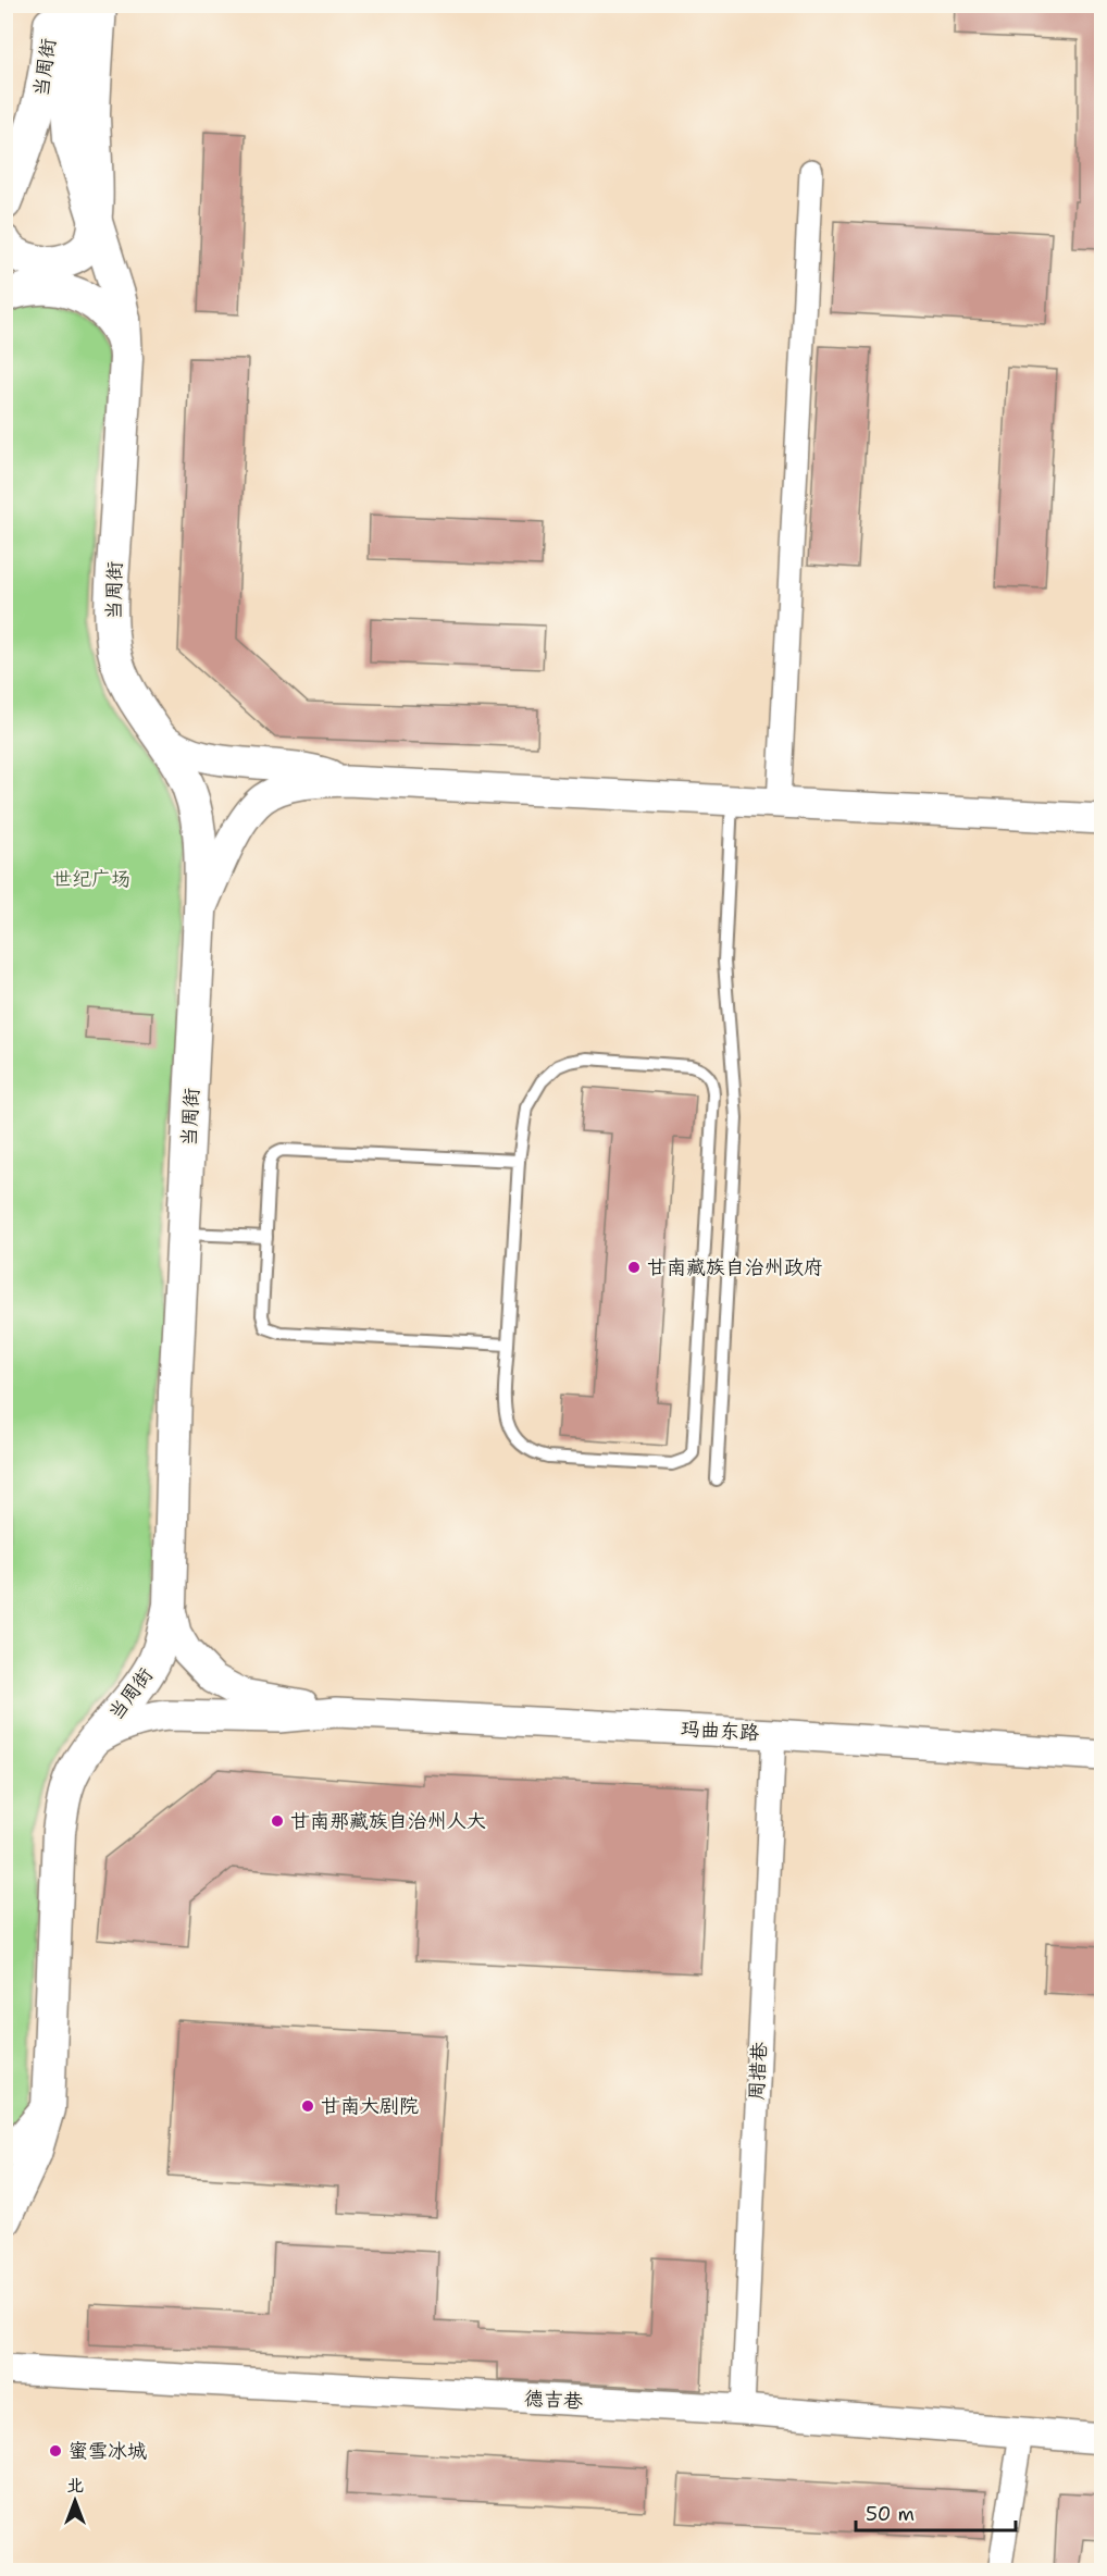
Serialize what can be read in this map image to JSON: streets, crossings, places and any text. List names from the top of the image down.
{
  "streets": {
    "main road": ["当周街"],
    "street": ["玛曲东路", "周措巷", "德吉巷"]
  },
  "crossings": [
    ["玛曲东路", "周措巷"],
    ["周措巷", "德吉巷"]
  ],
  "parks": ["世纪广场"],
  "places": [
    "甘南藏族自治州政府",
    "甘南那藏族自治州人大",
    "甘南大剧院",
    "蜜雪冰城"
  ],
  "scale_bar": "50 m",
  "north": "top"
}
